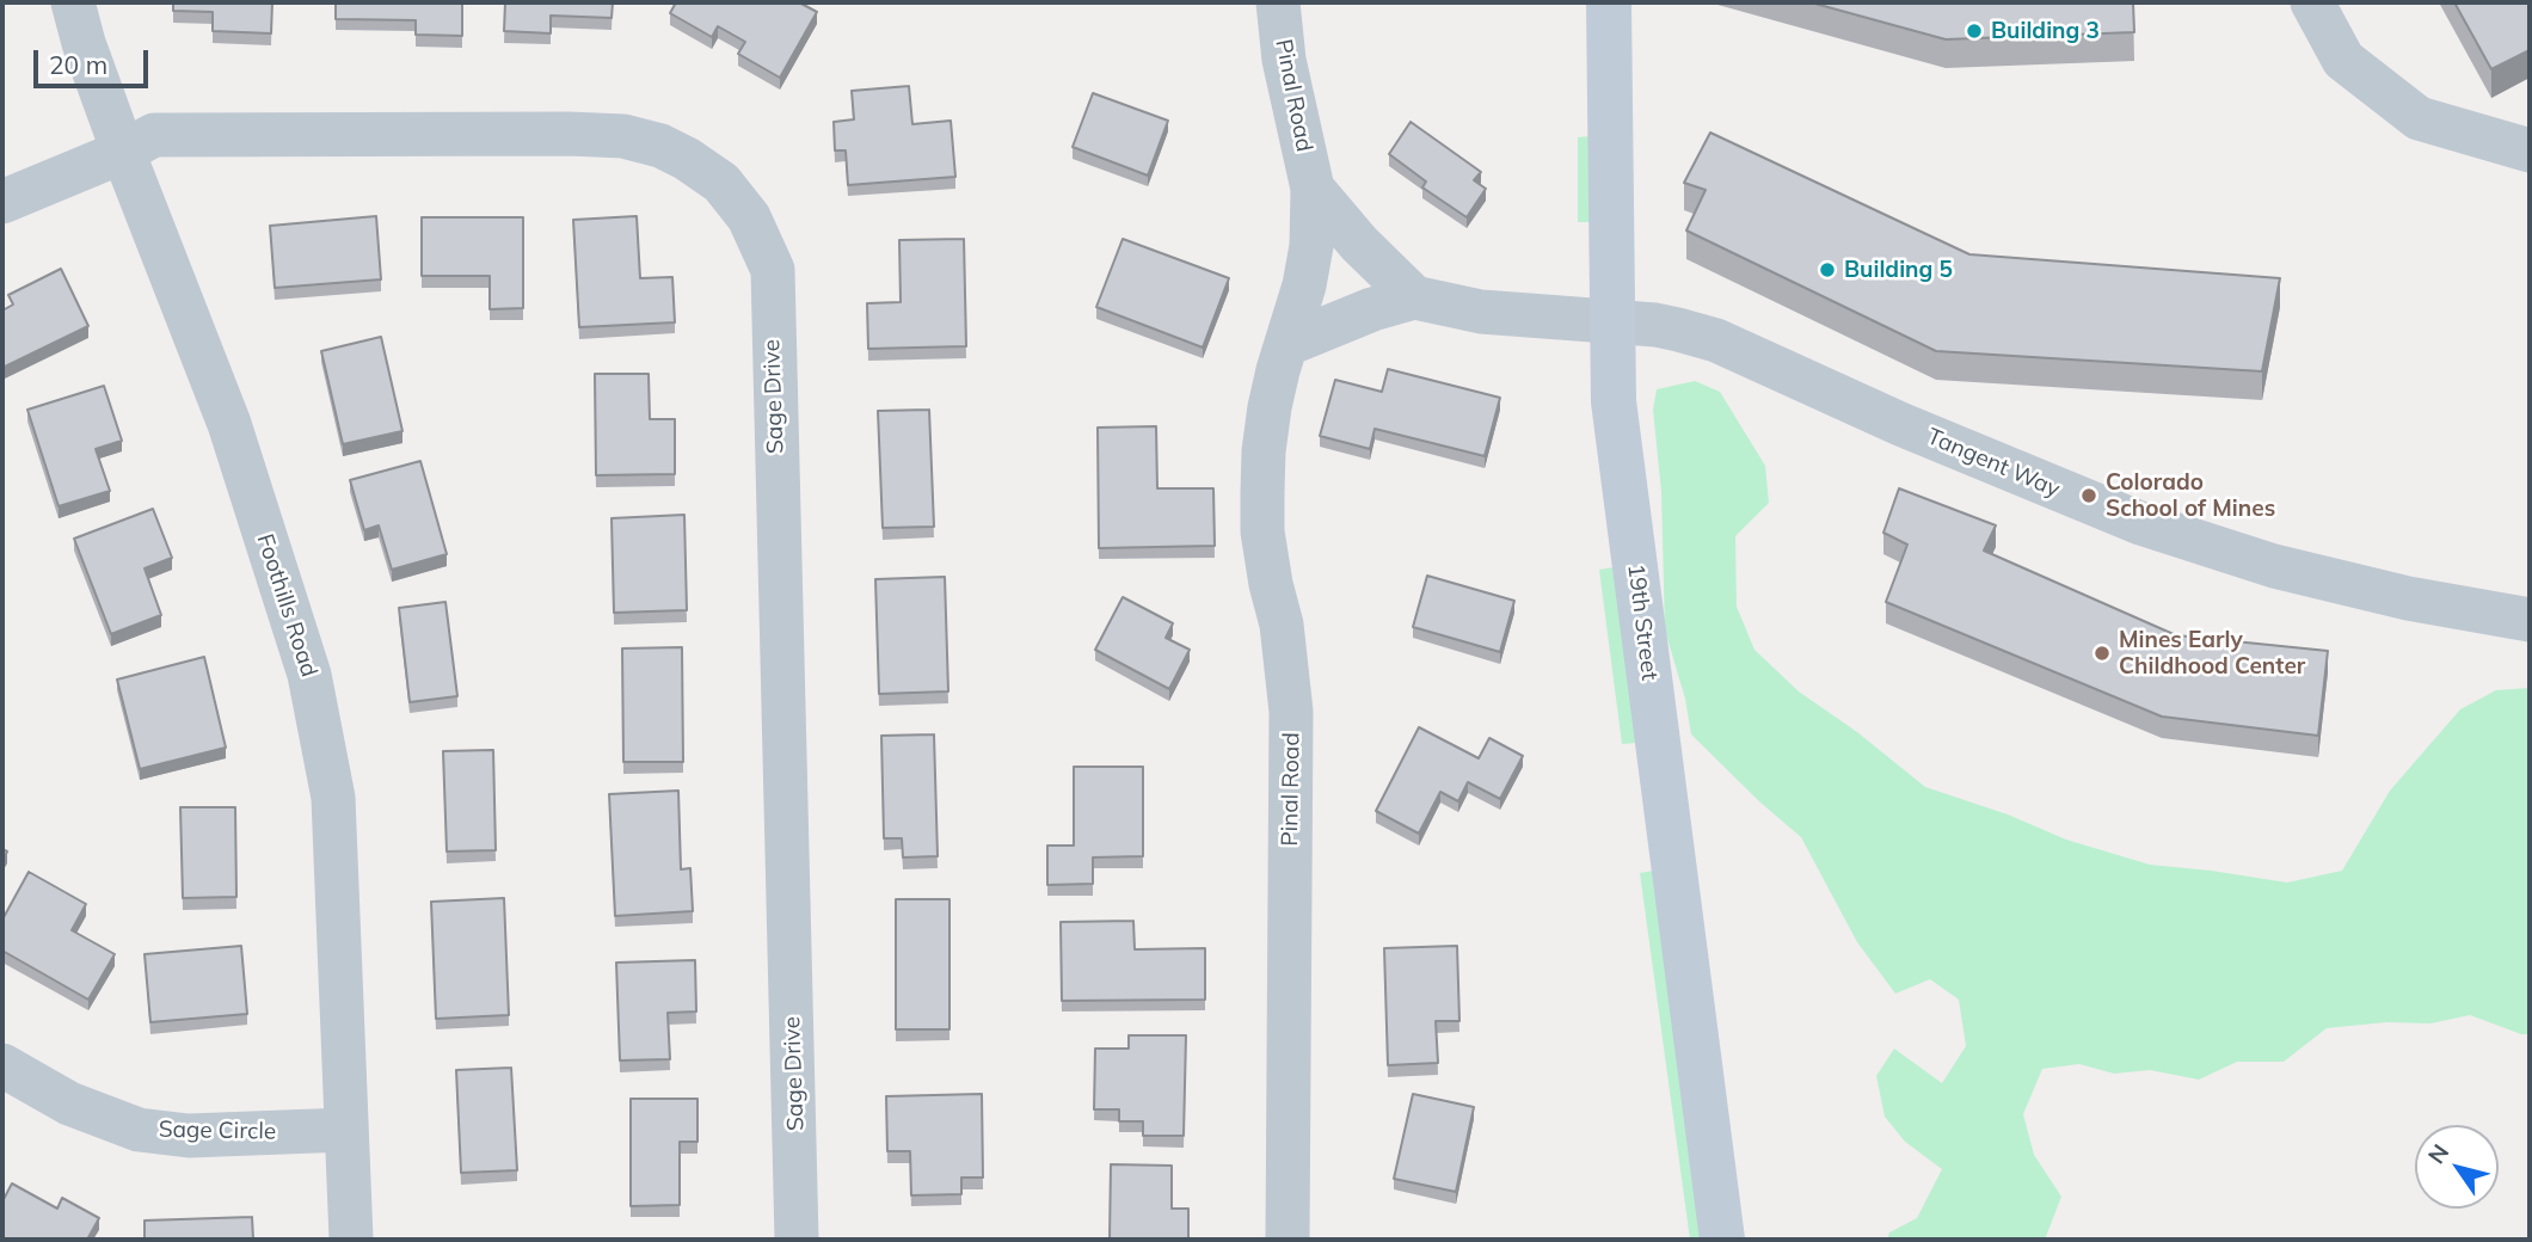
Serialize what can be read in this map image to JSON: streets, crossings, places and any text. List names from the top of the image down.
{
  "streets": {
    "street": [
      "Pinal Road",
      "Sage Drive",
      "Tangent Way",
      "Foothills Road",
      "19th Street",
      "Sage Circle"
    ]
  },
  "crossings": [
    ["Sage Drive", "Foothills Road"],
    ["Tangent Way", "19th Street"],
    ["Foothills Road", "Sage Circle"]
  ],
  "places": [
    "Building 3",
    "Building 5",
    "Colorado School of Mines",
    "Mines Early Childhood Center"
  ],
  "scale_bar": "20 m",
  "north": "top left"
}
